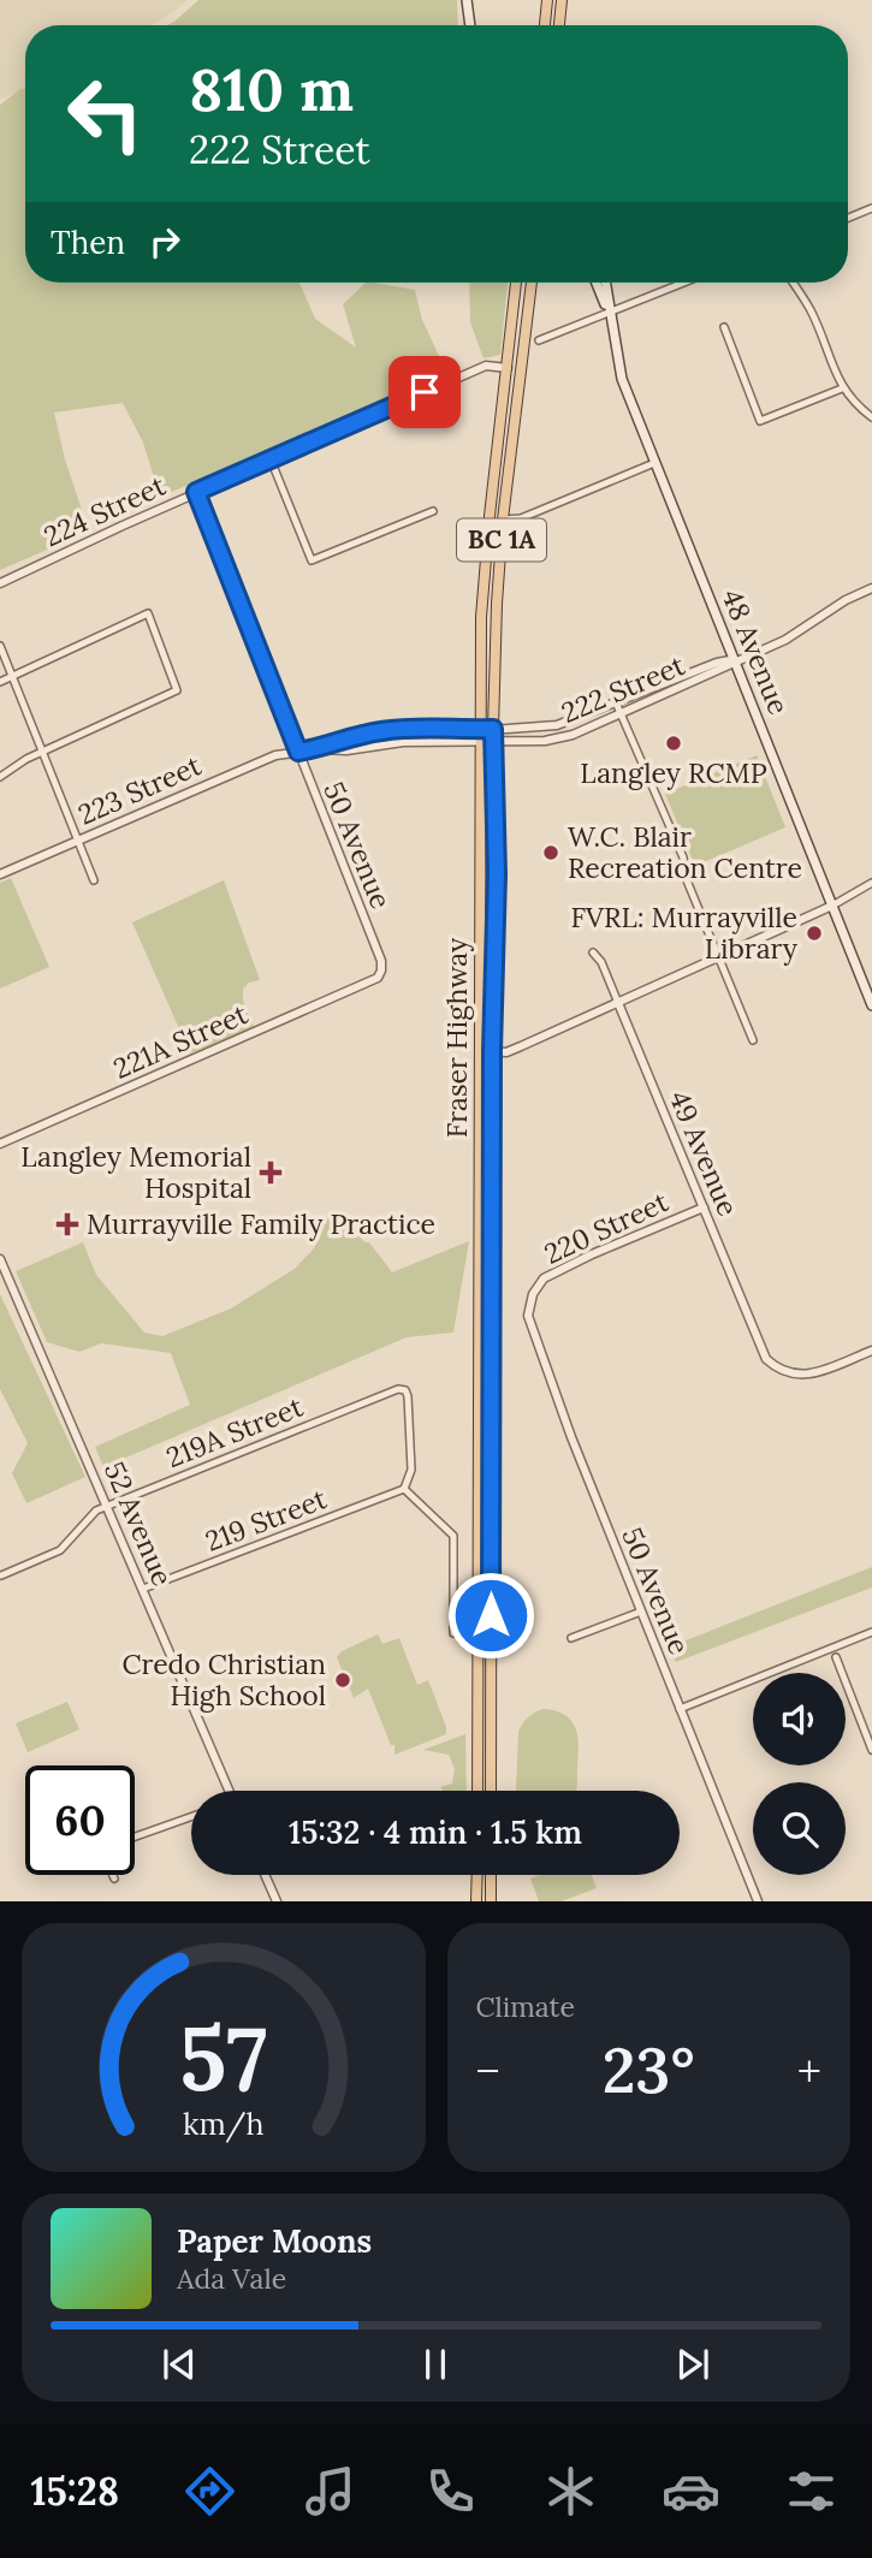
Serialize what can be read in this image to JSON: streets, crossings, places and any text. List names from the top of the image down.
{
  "streets": {
    "main road": ["BC 1A", "48 Avenue", "Fraser Highway"],
    "street": [
      "224 Street",
      "222 Street",
      "223 Street",
      "50 Avenue",
      "221A Street",
      "49 Avenue",
      "220 Street",
      "219A Street",
      "219 Street",
      "52 Avenue"
    ]
  },
  "crossings": [
    ["224 Street", "50 Avenue"],
    ["224 Street", "Fraser Highway"],
    ["48 Avenue", "222 Street"],
    ["222 Street", "223 Street"],
    ["222 Street", "50 Avenue"],
    ["222 Street", "Fraser Highway"],
    ["223 Street", "50 Avenue"],
    ["50 Avenue", "221A Street"],
    ["50 Avenue", "220 Street"],
    ["49 Avenue", "220 Street"],
    ["219A Street", "219 Street"],
    ["219A Street", "52 Avenue"],
    ["219 Street", "52 Avenue"]
  ],
  "places": {
    "other": [
      "Langley RCMP",
      "W.C. Blair Recreation Centre",
      "FVRL: Murrayville Library",
      "Credo Christian High School"
    ],
    "health": ["Langley Memorial Hospital", "Murrayville Family Practice"]
  },
  "page": {
    "turn": ["810 m", "222 Street"],
    "then": "Then",
    "limit": "60",
    "trip": "15:32 · 4 min · 1.5 km",
    "tile": "Climate",
    "heat": ["−", "23°", "+"],
    "song": ["Paper Moons", "Ada Vale"],
    "tabs": "15:28",
    "gauge": ["57", "km/h"]
  }
}
